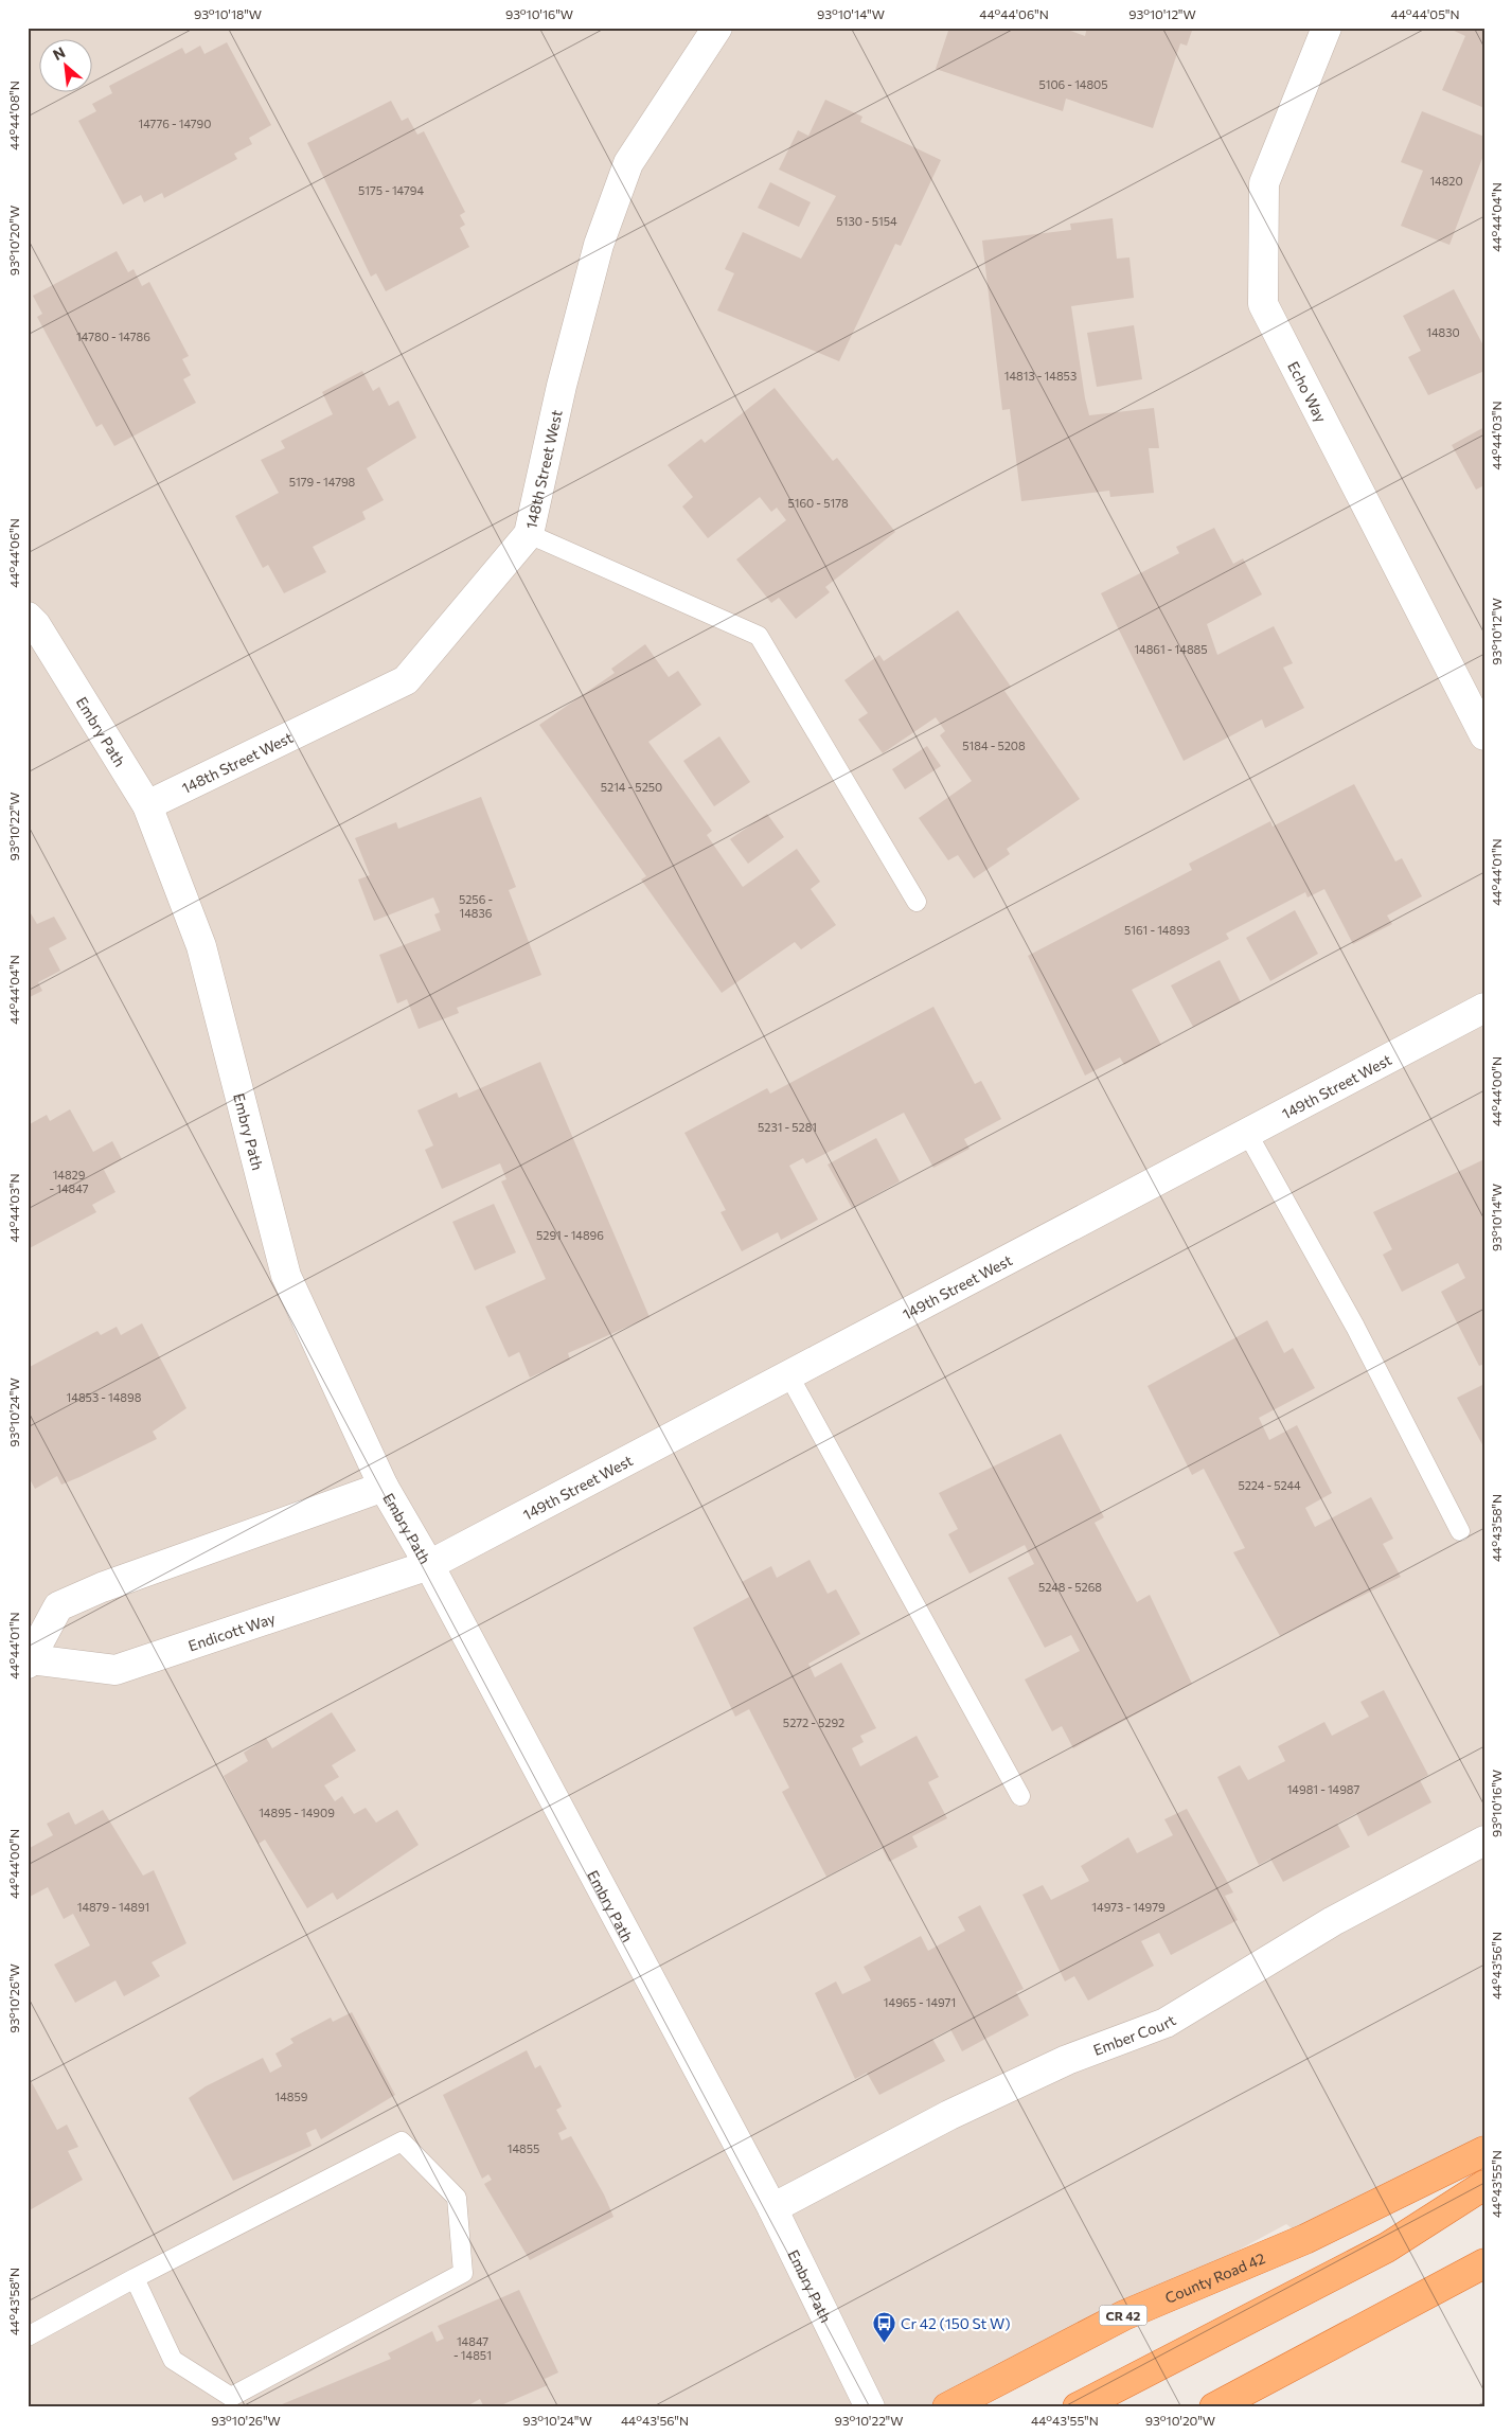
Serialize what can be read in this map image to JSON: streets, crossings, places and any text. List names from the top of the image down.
{
  "streets": {
    "highway": ["County Road 42", "CR 42"],
    "street": [
      "Echo Way",
      "148th Street West",
      "Embry Path",
      "149th Street West",
      "Endicott Way",
      "Ember Court"
    ]
  },
  "crossings": [
    ["148th Street West", "Embry Path"],
    ["Embry Path", "149th Street West"],
    ["Embry Path", "Endicott Way"],
    ["Embry Path", "Ember Court"],
    ["149th Street West", "Endicott Way"]
  ],
  "places": {
    "bus stop": ["Cr 42 (150 St W)"]
  },
  "house_numbers": [
    "5106 - 14805",
    "14776 - 14790",
    "14820",
    "5175 - 14794",
    "5130 - 5154",
    "14830",
    "14780 - 14786",
    "14813 - 14853",
    "5179 - 14798",
    "5160 - 5178",
    "14861 - 14885",
    "5184 - 5208",
    "5214 - 5250",
    "5256 - 14836",
    "5161 - 14893",
    "5231 - 5281",
    "14829 - 14847",
    "5291 - 14896",
    "14853 - 14898",
    "5224 - 5244",
    "5248 - 5268",
    "5272 - 5292",
    "14981 - 14987",
    "14895 - 14909",
    "14879 - 14891",
    "14973 - 14979",
    "14965 - 14971",
    "14859",
    "14855",
    "14847 - 14851"
  ],
  "north": "top left",
  "coordinates": [
    "93°10'18\"W",
    "93°10'16\"W",
    "93°10'14\"W",
    "44°44'06\"N",
    "93°10'12\"W",
    "44°44'05\"N",
    "44°44'08\"N",
    "44°44'04\"N",
    "93°10'20\"W",
    "44°44'03\"N",
    "93°10'22\"W",
    "44°44'01\"N",
    "44°44'00\"N",
    "93°10'24\"W",
    "44°43'58\"N",
    "44°43'56\"N",
    "93°10'26\"W",
    "44°43'55\"N"
  ]
}
